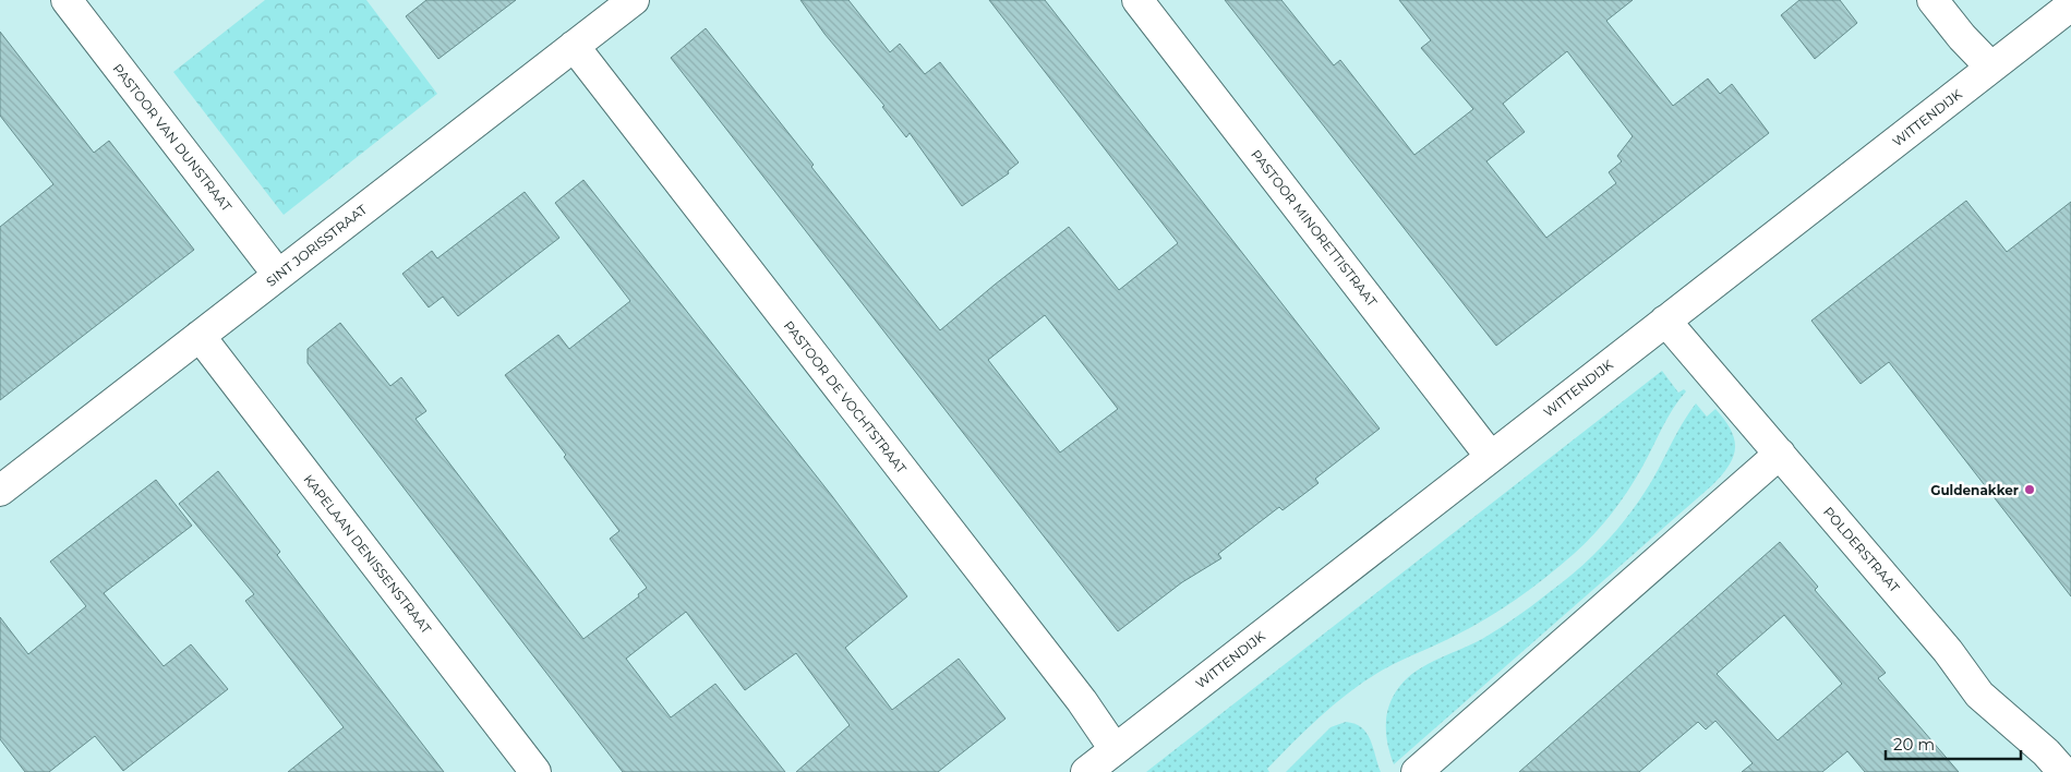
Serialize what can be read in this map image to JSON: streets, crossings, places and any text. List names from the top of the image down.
{
  "streets": {
    "street": [
      "WITTENDIJK",
      "PASTOOR VAN DUNSTRAAT",
      "PASTOOR MINORETTISTRAAT",
      "SINT JORISSTRAAT",
      "PASTOOR DE VOCHTSTRAAT",
      "POLDERSTRAAT",
      "KAPELAAN DENISSENSTRAAT"
    ]
  },
  "crossings": [
    ["WITTENDIJK", "PASTOOR MINORETTISTRAAT"],
    ["WITTENDIJK", "PASTOOR DE VOCHTSTRAAT"],
    ["WITTENDIJK", "POLDERSTRAAT"],
    ["PASTOOR VAN DUNSTRAAT", "SINT JORISSTRAAT"],
    ["SINT JORISSTRAAT", "PASTOOR DE VOCHTSTRAAT"],
    ["SINT JORISSTRAAT", "KAPELAAN DENISSENSTRAAT"]
  ],
  "places": ["Guldenakker"],
  "scale_bar": "20 m"
}
